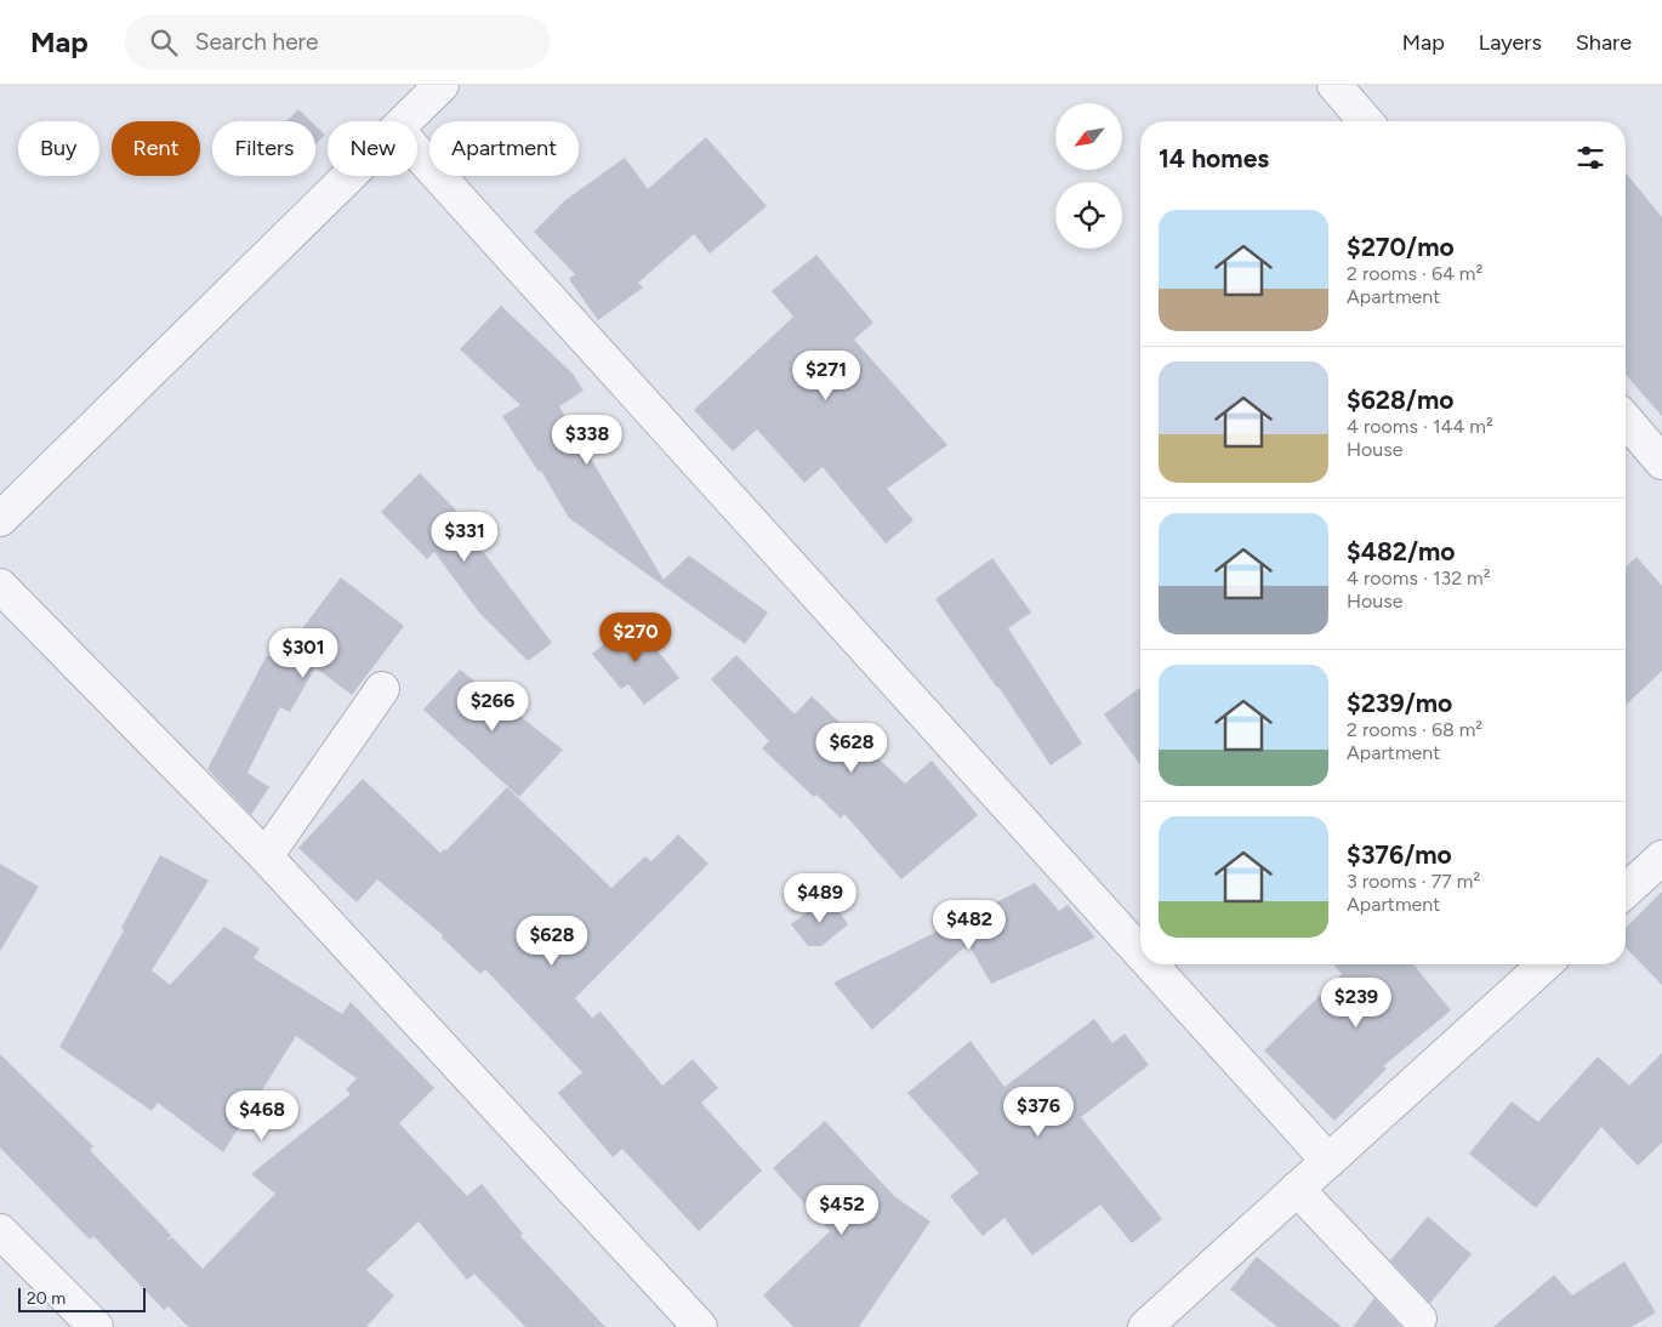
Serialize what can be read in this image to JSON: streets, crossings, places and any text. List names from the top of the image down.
{
  "scale_bar": "20 m",
  "north": "bottom left",
  "page": {
    "header": "Map",
    "search": "Search here",
    "nav": ["Map", "Layers", "Share"],
    "chip": [
      "Buy",
      "Rent",
      "Filters",
      "New",
      "Apartment"
    ],
    "heading": "14 homes",
    "list": [
      {
        "name": "$270/mo",
        "note": "2 rooms · 64 m² · Apartment"
      },
      {
        "name": "$628/mo",
        "note": "4 rooms · 144 m² · House"
      },
      {
        "name": "$482/mo",
        "note": "4 rooms · 132 m² · House"
      },
      {
        "name": "$239/mo",
        "note": "2 rooms · 68 m² · Apartment"
      },
      {
        "name": "$376/mo",
        "note": "3 rooms · 77 m² · Apartment"
      }
    ],
    "price": [
      "$271",
      "$338",
      "$331",
      "$270",
      "$301",
      "$266",
      "$628",
      "$489",
      "$482",
      "$628",
      "$239",
      "$376",
      "$468",
      "$452"
    ],
    "scale": "20 m"
  }
}
